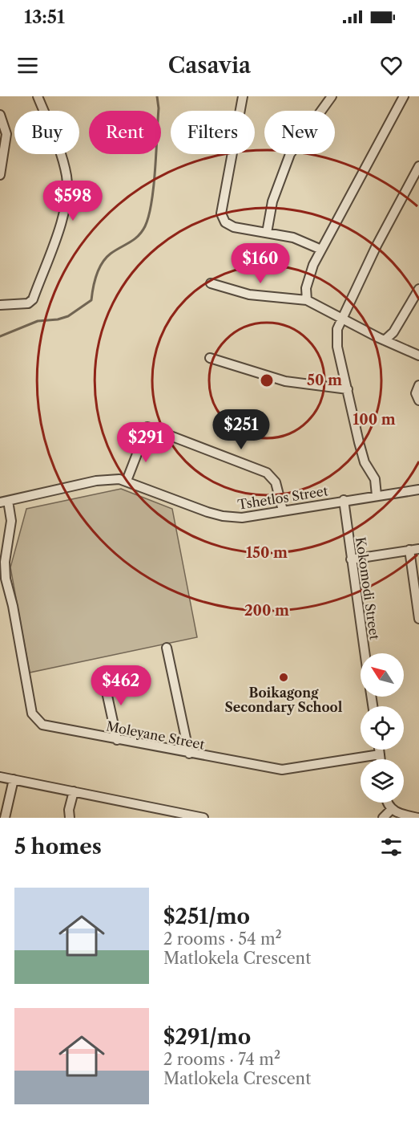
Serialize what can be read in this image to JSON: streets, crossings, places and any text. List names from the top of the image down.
{
  "streets": {
    "street": ["Tshetlos Street", "Kokomodi Street", "Moleyane Street"]
  },
  "crossings": [
    ["Tshetlos Street", "Kokomodi Street"],
    ["Tshetlos Street", "Moleyane Street"]
  ],
  "places": ["Boikagong Secondary School"],
  "north": "top left",
  "page": {
    "status": "13:51",
    "header": "Casavia",
    "chip": [
      "Buy",
      "Rent",
      "Filters",
      "New"
    ],
    "price": [
      "$598",
      "$160",
      "$251",
      "$291",
      "$462"
    ],
    "heading": "5 homes",
    "list": [
      {
        "name": "$251/mo",
        "note": "2 rooms · 54 m² · Matlokela Crescent"
      },
      {
        "name": "$291/mo",
        "note": "2 rooms · 74 m² · Matlokela Crescent"
      }
    ]
  },
  "rings": [
    "50 m",
    "100 m",
    "150 m",
    "200 m"
  ]
}
